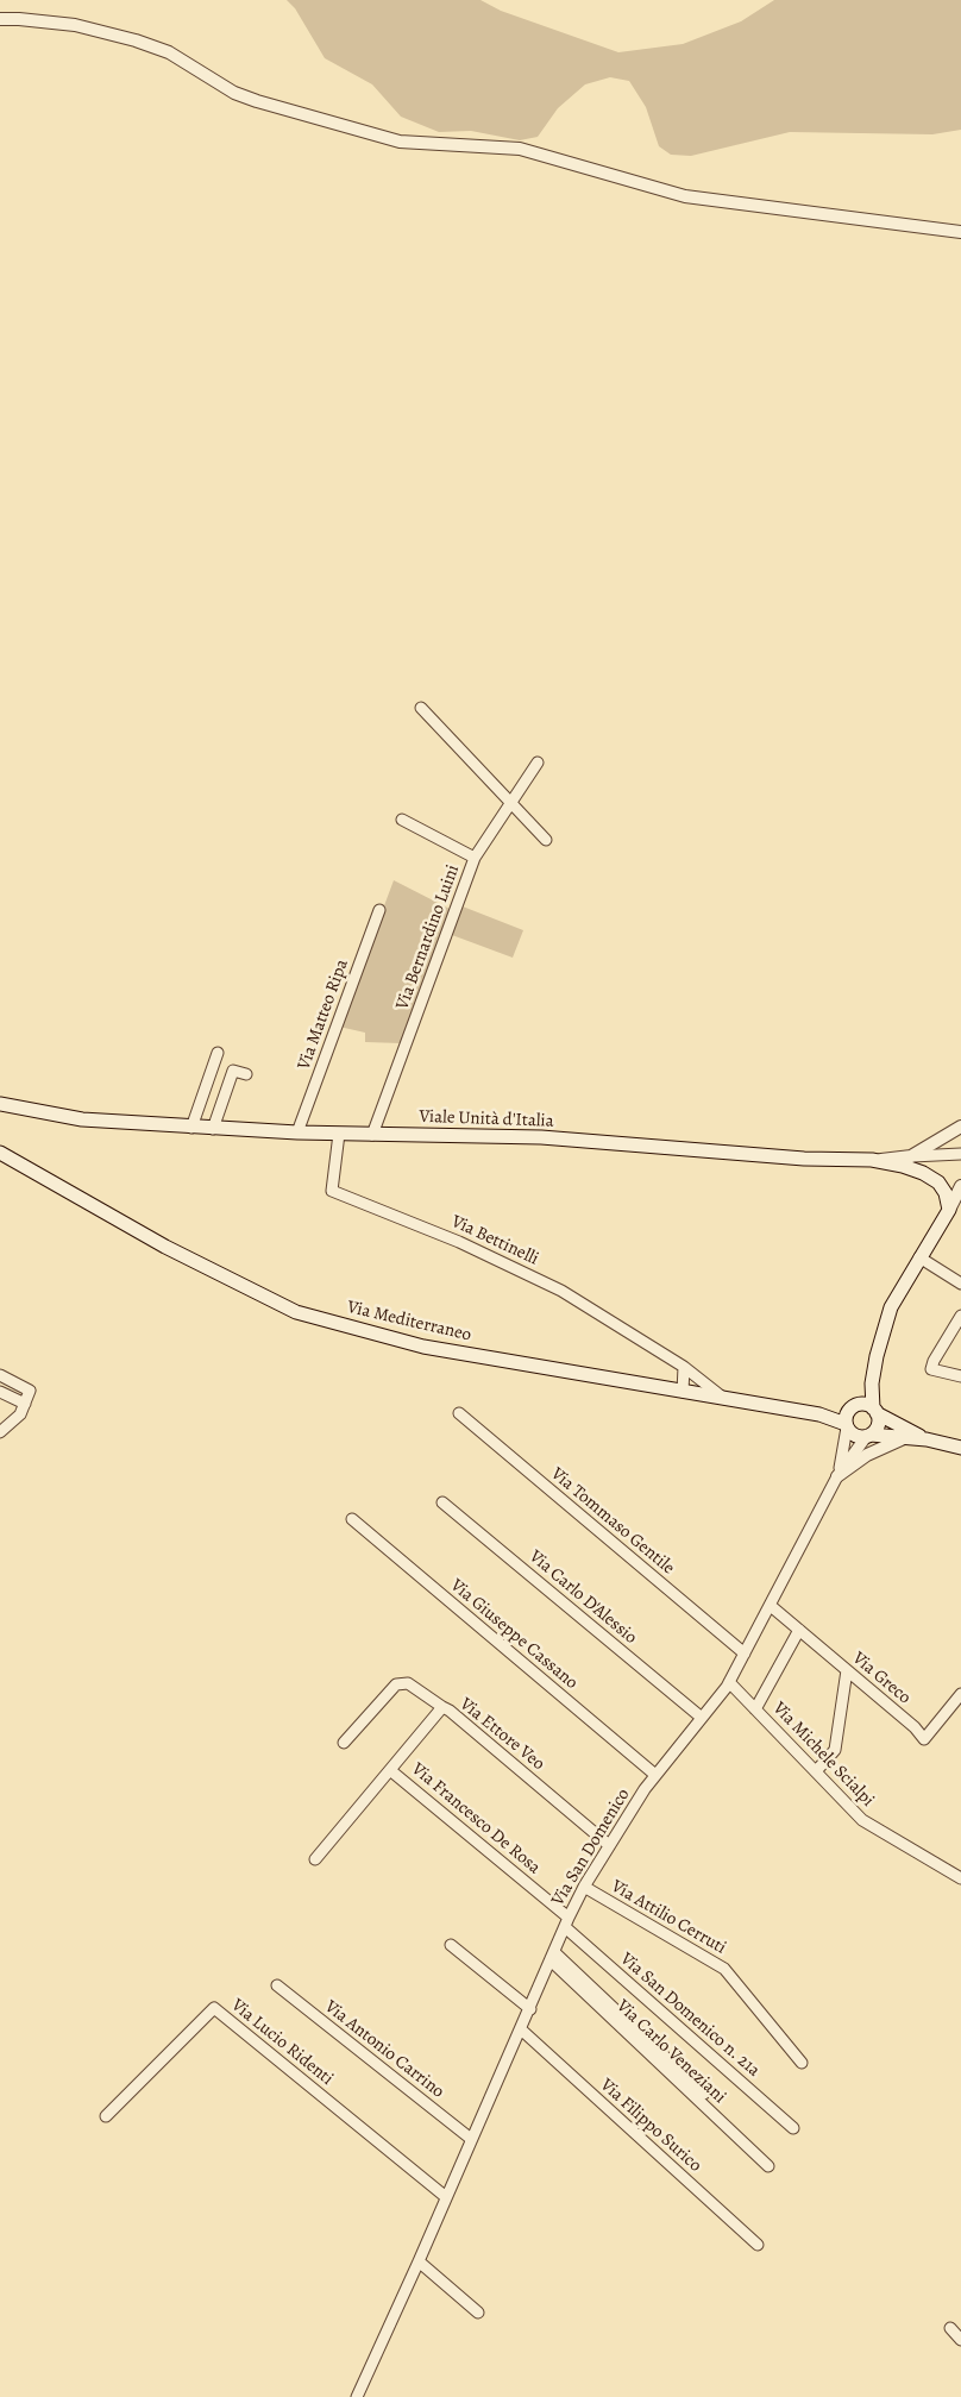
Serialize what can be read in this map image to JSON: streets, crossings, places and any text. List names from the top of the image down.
{
  "streets": {
    "main road": ["Viale Unità d'Italia", "Via Mediterraneo"],
    "street": [
      "Via Bernardino Luini",
      "Via Matteo Ripa",
      "Via Bettinelli",
      "Via Tommaso Gentile",
      "Via Carlo D'Alessio",
      "Via Giuseppe Cassano",
      "Via Greco",
      "Via Ettore Veo",
      "Via Michele Scialpi",
      "Via Francesco De Rosa",
      "Via San Domenico",
      "Via Attilio Cerruti",
      "Via San Domenico n. 21a",
      "Via Lucio Ridenti",
      "Via Antonio Carrino",
      "Via Carlo Veneziani",
      "Via Filippo Surico"
    ]
  },
  "crossings": [
    ["Via Bernardino Luini", "Viale Unità d'Italia"],
    ["Via Matteo Ripa", "Viale Unità d'Italia"],
    ["Viale Unità d'Italia", "Via Bettinelli"],
    ["Via Bettinelli", "Via Mediterraneo"],
    ["Via Mediterraneo", "Via San Domenico"],
    ["Via Tommaso Gentile", "Via San Domenico"],
    ["Via Carlo D'Alessio", "Via San Domenico"],
    ["Via Giuseppe Cassano", "Via San Domenico"],
    ["Via Greco", "Via San Domenico"],
    ["Via Ettore Veo", "Via Francesco De Rosa"],
    ["Via Ettore Veo", "Via San Domenico"],
    ["Via Michele Scialpi", "Via San Domenico"],
    ["Via Francesco De Rosa", "Via San Domenico"],
    ["Via Francesco De Rosa", "Via San Domenico n. 21a"],
    ["Via San Domenico", "Via Attilio Cerruti"],
    ["Via San Domenico", "Via San Domenico n. 21a"],
    ["Via San Domenico", "Via Lucio Ridenti"],
    ["Via San Domenico", "Via Antonio Carrino"],
    ["Via San Domenico", "Via Carlo Veneziani"],
    ["Via San Domenico", "Via Filippo Surico"]
  ]
}
